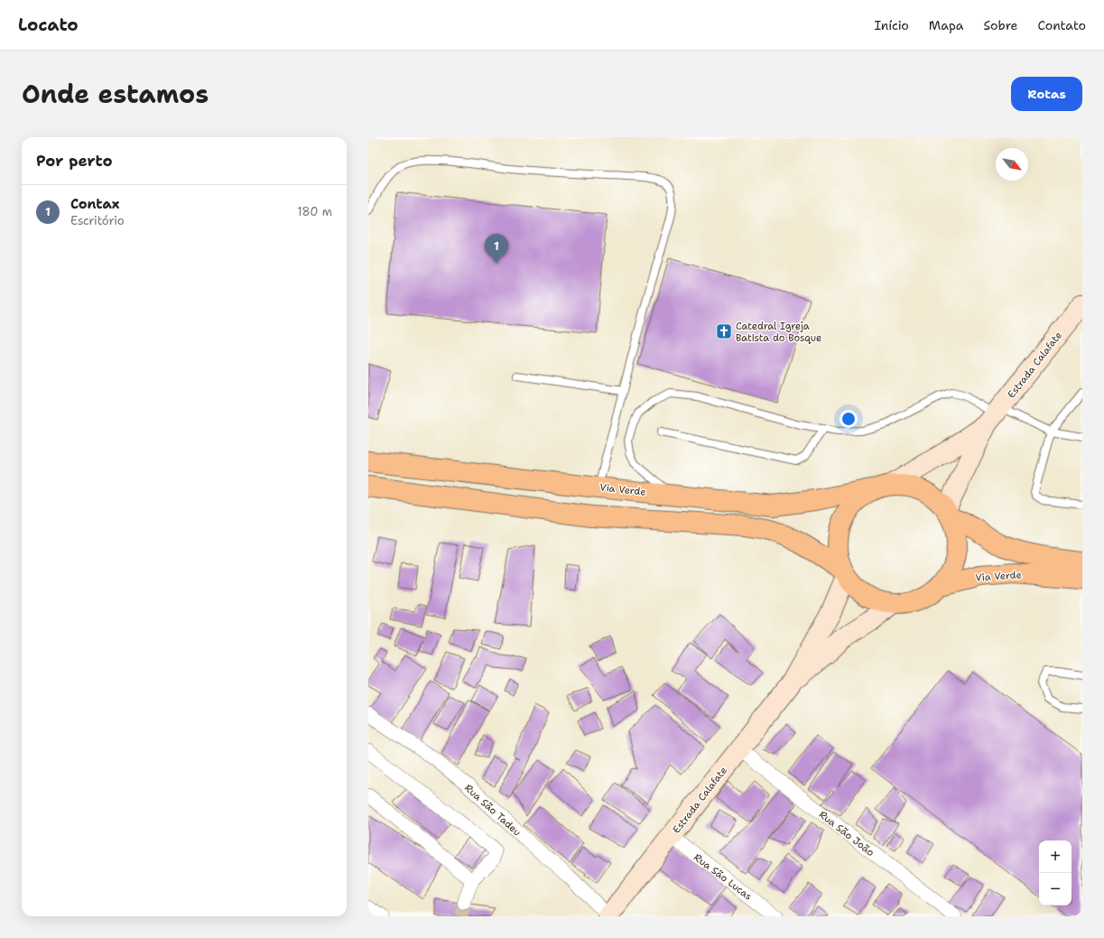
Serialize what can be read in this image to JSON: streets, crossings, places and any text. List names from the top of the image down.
{
  "streets": {
    "main road": ["Via Verde"],
    "street": [
      "Estrada Calafate",
      "Rua São Tadeu",
      "Rua São João",
      "Rua São Lucas"
    ]
  },
  "crossings": [
    ["Estrada Calafate", "Via Verde"],
    ["Estrada Calafate", "Rua São Tadeu"],
    ["Estrada Calafate", "Rua São João"],
    ["Estrada Calafate", "Rua São Lucas"]
  ],
  "places": {
    "church": ["Catedral Igreja Batista do Bosque"]
  },
  "north": "bottom right",
  "page": {
    "header": "Locato",
    "nav": [
      "Início",
      "Mapa",
      "Sobre",
      "Contato"
    ],
    "title": "Onde estamos",
    "buttons": "Rotas",
    "heading": "Por perto",
    "list": [
      {
        "mark": "1",
        "name": "Contax",
        "note": "Escritório",
        "value": "180 m"
      }
    ],
    "pins": "1",
    "map_buttons": ["+", "−"]
  }
}
